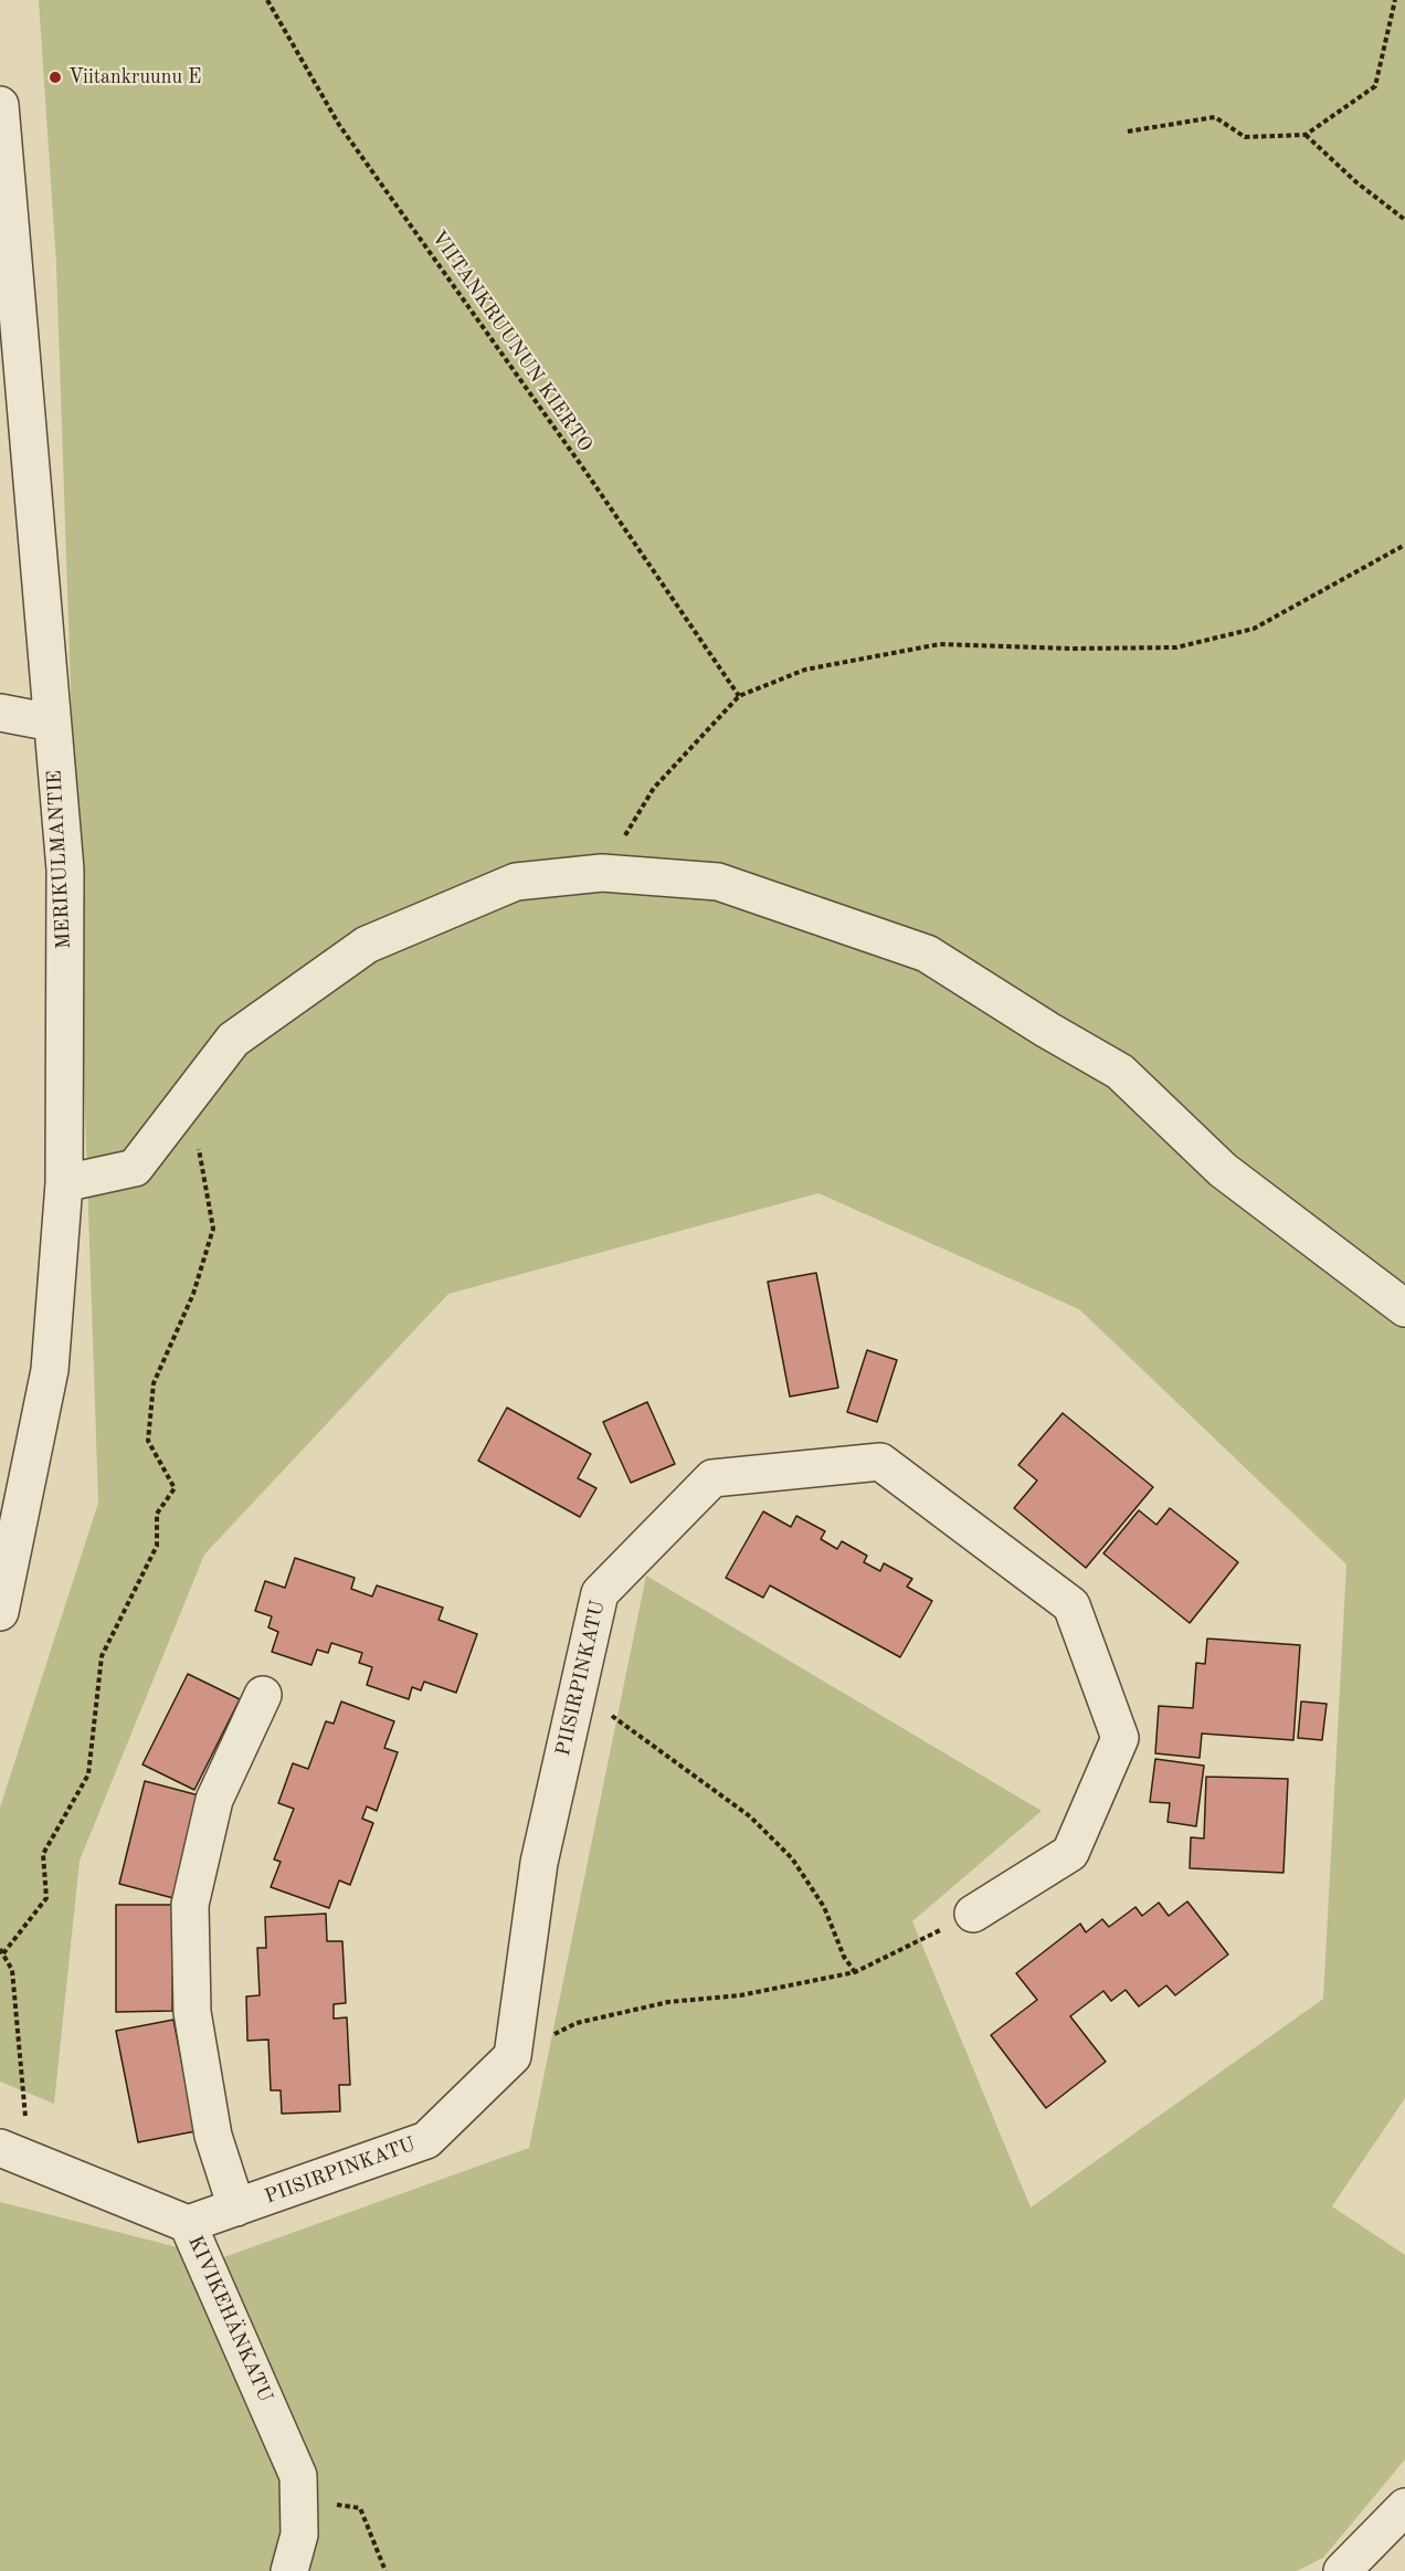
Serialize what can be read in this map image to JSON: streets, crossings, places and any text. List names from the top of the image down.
{
  "streets": {
    "street": ["MERIKULMANTIE", "PIISIRPINKATU", "KIVIKEHÄNKATU"],
    "path": ["VIITANKRUUNUN KIERTO"]
  },
  "crossings": [
    ["PIISIRPINKATU", "KIVIKEHÄNKATU"]
  ],
  "places": ["Viitankruunu E"]
}
